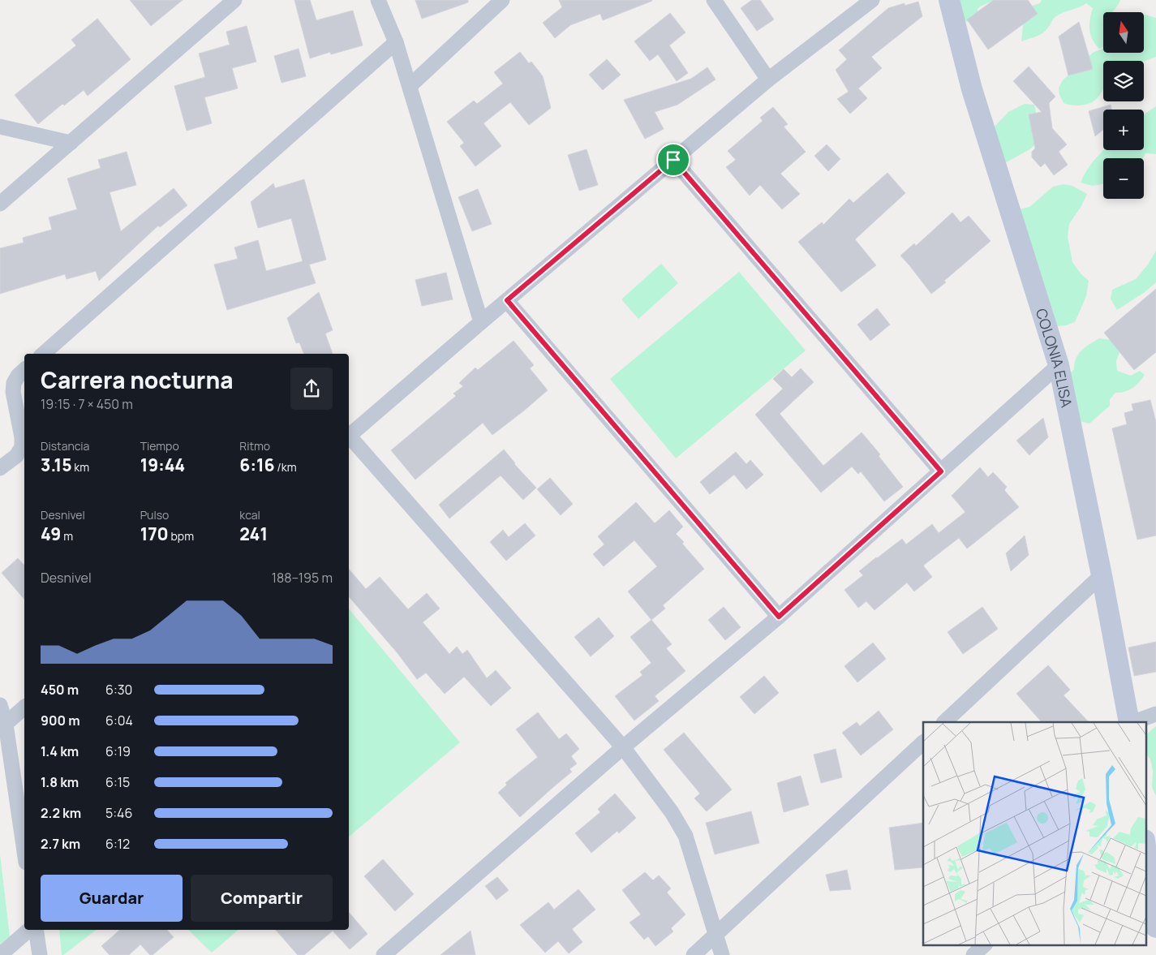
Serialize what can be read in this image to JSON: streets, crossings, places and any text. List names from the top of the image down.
{
  "streets": {
    "street": ["COLONIA ELISA"]
  },
  "north": "top",
  "page": {
    "map_buttons": ["+", "−"],
    "heading": ["Carrera nocturna", "19:15 · 7 × 450 m"],
    "stats": [
      ["Distancia", "3.15 km"],
      ["Tiempo", "19:44"],
      ["Ritmo", "6:16 /km"],
      ["Desnivel", "49 m"],
      ["Pulso", "170 bpm"],
      ["kcal", "241"]
    ],
    "chart": ["Desnivel", "188–195 m"],
    "list": [
      {
        "name": "450 m",
        "note": "6:30"
      },
      {
        "name": "900 m",
        "note": "6:04"
      },
      {
        "name": "1.4 km",
        "note": "6:19"
      },
      {
        "name": "1.8 km",
        "note": "6:15"
      },
      {
        "name": "2.2 km",
        "note": "5:46"
      },
      {
        "name": "2.7 km",
        "note": "6:12"
      }
    ],
    "buttons": ["Guardar", "Compartir"]
  }
}
